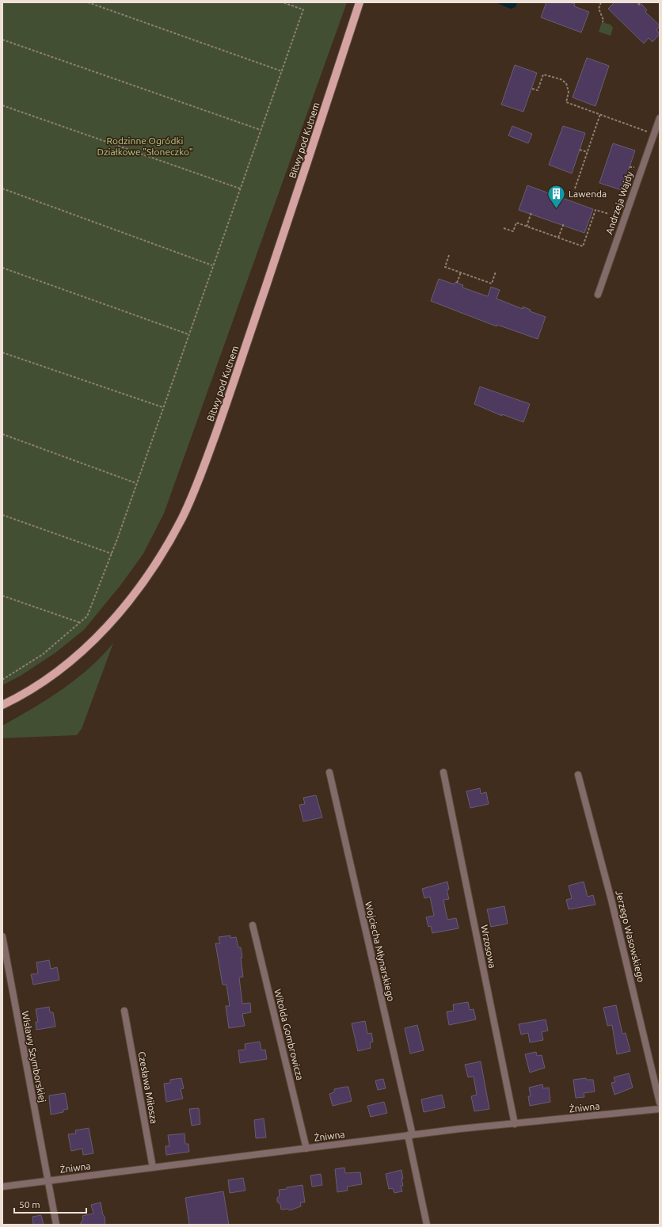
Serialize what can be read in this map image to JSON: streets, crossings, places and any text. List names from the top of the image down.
{
  "streets": {
    "main road": ["Bitwy pod Kutnem"],
    "street": [
      "Andrzeja Wajdy",
      "Jerzego Wasowskiego",
      "Wrzosowa",
      "Wojciecha Młynarskiego",
      "Witolda Gombrowicza",
      "Wisławy Szymborskiej",
      "Czesława Miłosza",
      "Żniwna"
    ]
  },
  "crossings": [
    ["Wrzosowa", "Żniwna"],
    ["Wojciecha Młynarskiego", "Żniwna"],
    ["Witolda Gombrowicza", "Żniwna"],
    ["Wisławy Szymborskiej", "Żniwna"],
    ["Czesława Miłosza", "Żniwna"]
  ],
  "parks": ["Rodzinne Ogródki Działkowe \"Słoneczko\""],
  "places": {
    "building": ["Lawenda"]
  },
  "scale_bar": "50 m"
}
